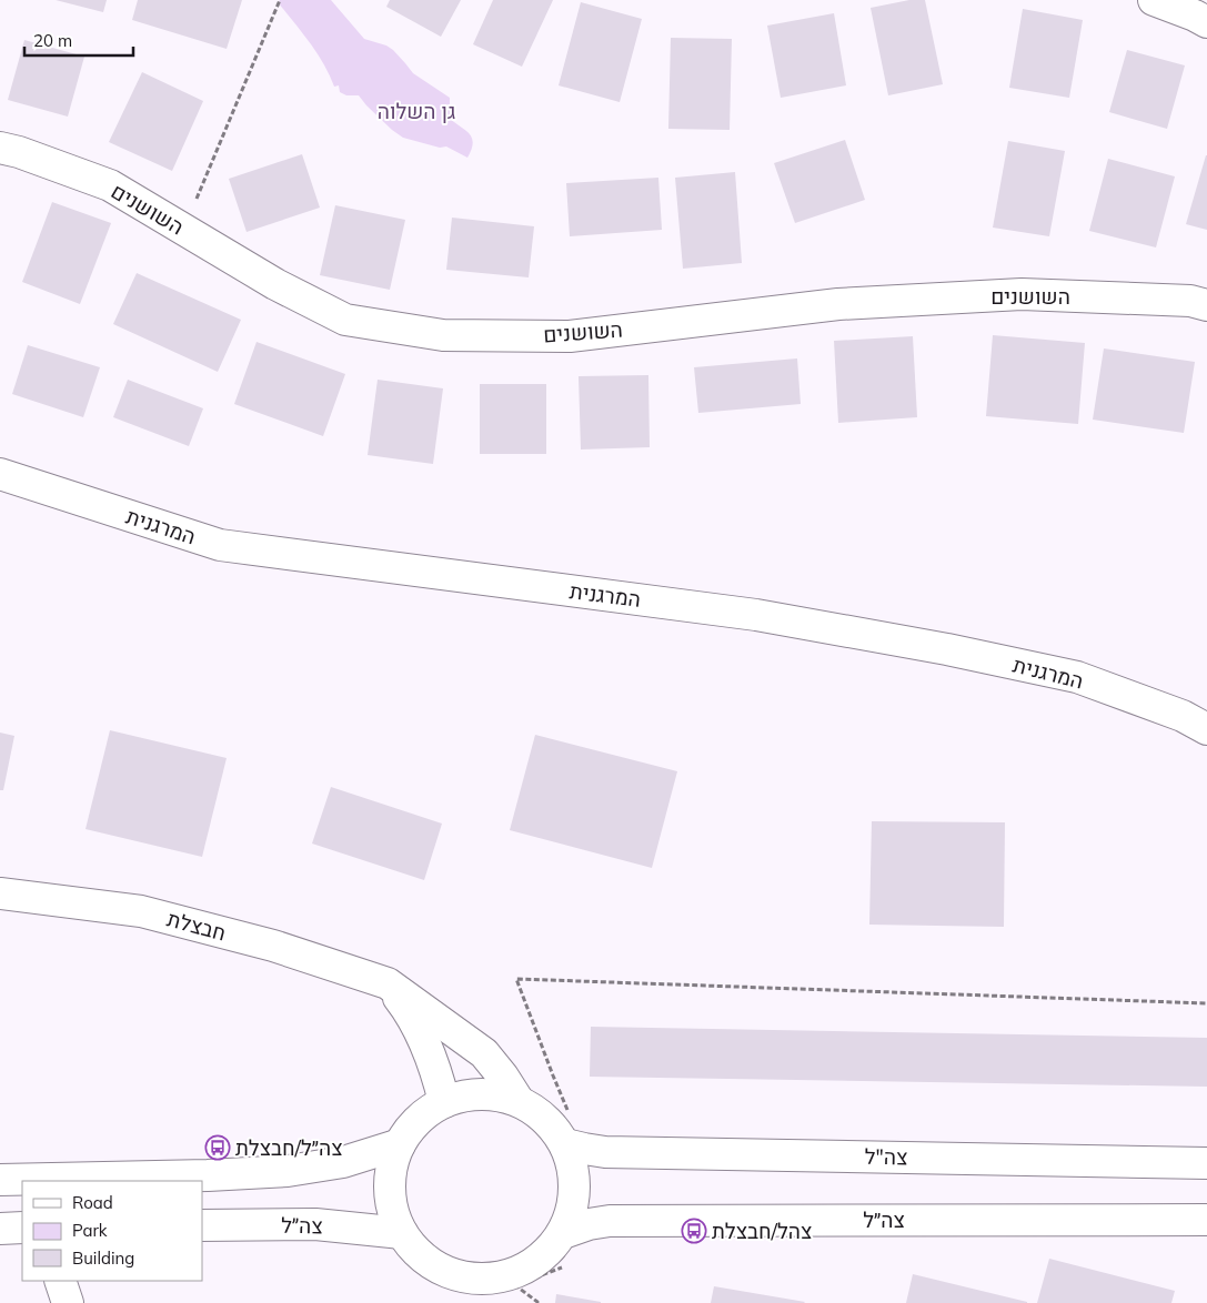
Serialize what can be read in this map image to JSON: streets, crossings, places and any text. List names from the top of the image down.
{
  "streets": {
    "street": [
      "השושנים",
      "המרגנית",
      "חבצלת",
      "צה\"ל",
      "צה״ל"
    ]
  },
  "crossings": [
    ["חבצלת", "צה\"ל"],
    ["חבצלת", "צה״ל"],
    ["צה\"ל", "צה״ל"]
  ],
  "parks": ["גן השלוה"],
  "places": {
    "bus stop": ["צה״ל/חבצלת", "צהל/חבצלת"]
  },
  "legend": ["Road", "Park", "Building"],
  "scale_bar": "20 m"
}
